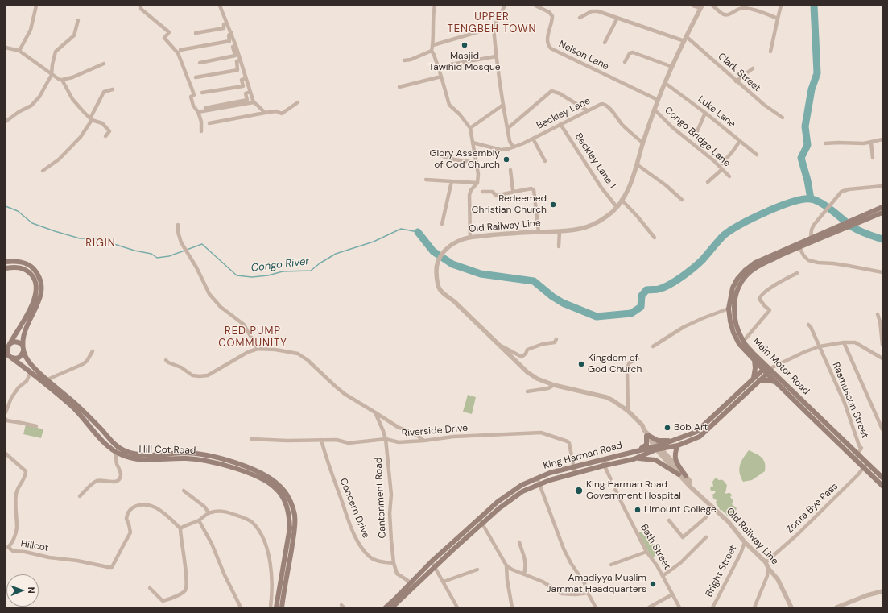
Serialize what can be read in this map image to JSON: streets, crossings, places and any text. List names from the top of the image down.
{
  "streets": {
    "main road": ["Main Motor Road", "Hill Cot Road", "King Harman Road"],
    "street": [
      "Nelson Lane",
      "Clark Street",
      "Luke Lane",
      "Beckley Lane",
      "Congo Bridge Lane",
      "Beckley Lane 1",
      "Old Railway Line",
      "Rasmusson Street",
      "Riverside Drive",
      "Cantonment Road",
      "Concern Drive",
      "Zonta Bye Pass",
      "Hillcot",
      "Bath Street",
      "Bright Street"
    ]
  },
  "crossings": [
    ["Nelson Lane", "Old Railway Line"],
    ["Clark Street", "Old Railway Line"],
    ["Luke Lane", "Old Railway Line"],
    ["Beckley Lane", "Beckley Lane 1"],
    ["Beckley Lane", "Old Railway Line"],
    ["Congo Bridge Lane", "Old Railway Line"],
    ["Beckley Lane 1", "Old Railway Line"],
    ["Old Railway Line", "King Harman Road"],
    ["Old Railway Line", "Zonta Bye Pass"],
    ["Old Railway Line", "Bright Street"],
    ["Main Motor Road", "Rasmusson Street"],
    ["Main Motor Road", "King Harman Road"],
    ["Main Motor Road", "Zonta Bye Pass"],
    ["Riverside Drive", "King Harman Road"],
    ["Riverside Drive", "Cantonment Road"],
    ["Riverside Drive", "Concern Drive"],
    ["King Harman Road", "Cantonment Road"],
    ["King Harman Road", "Bath Street"],
    ["Cantonment Road", "Concern Drive"]
  ],
  "districts": ["UPPER TENGBEH TOWN", "RIGIN", "RED PUMP COMMUNITY"],
  "water": ["Congo River"],
  "places": [
    "Masjid Tawihid Mosque",
    "Glory Assembly of God Church",
    "Redeemed Christian Church",
    "Kingdom of God Church",
    "Bob Art",
    "King Harman Road Government Hospital",
    "Limount College",
    "Amadiyya Muslim Jammat Headquarters"
  ],
  "north": "right"
}
